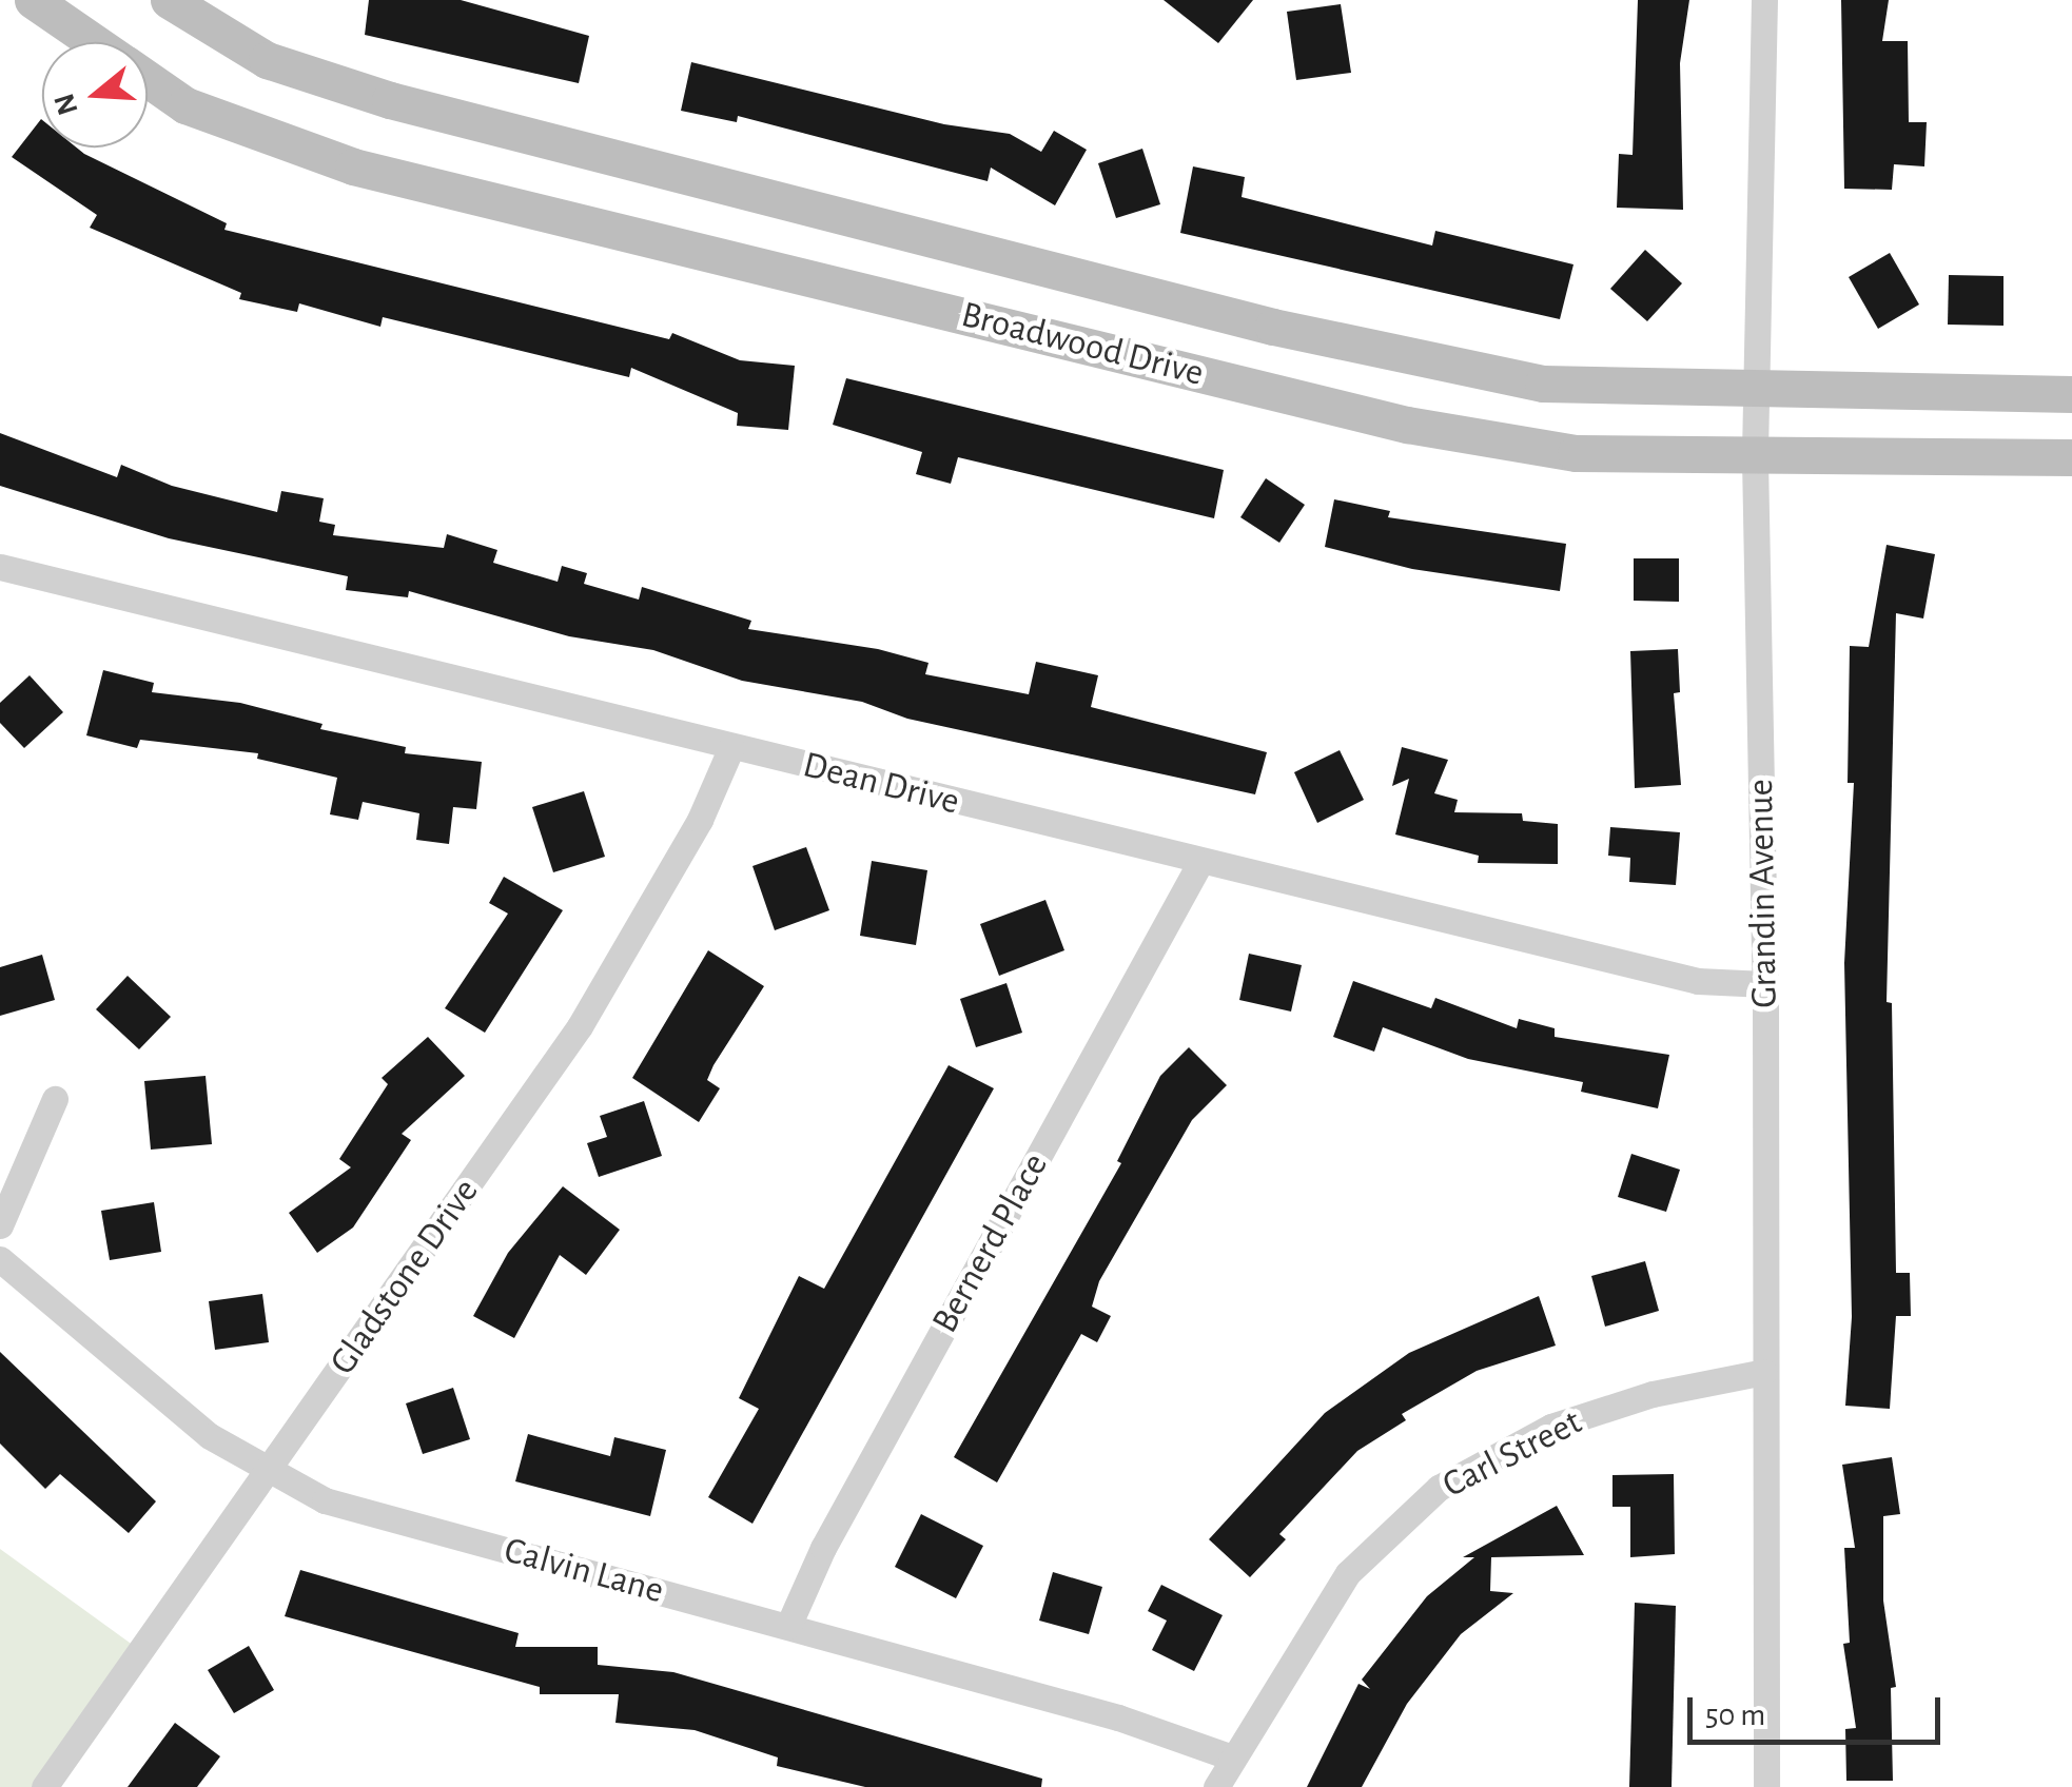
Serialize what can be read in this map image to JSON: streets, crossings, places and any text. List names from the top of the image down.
{
  "streets": {
    "street": [
      "Broadwood Drive",
      "Dean Drive",
      "Grandin Avenue",
      "Bernerd Place",
      "Gladstone Drive",
      "Carl Street",
      "Calvin Lane"
    ]
  },
  "crossings": [
    ["Broadwood Drive", "Grandin Avenue"],
    ["Dean Drive", "Grandin Avenue"],
    ["Dean Drive", "Bernerd Place"],
    ["Dean Drive", "Gladstone Drive"],
    ["Grandin Avenue", "Carl Street"],
    ["Bernerd Place", "Calvin Lane"],
    ["Gladstone Drive", "Calvin Lane"],
    ["Carl Street", "Calvin Lane"]
  ],
  "scale_bar": "50 m",
  "north": "left"
}
